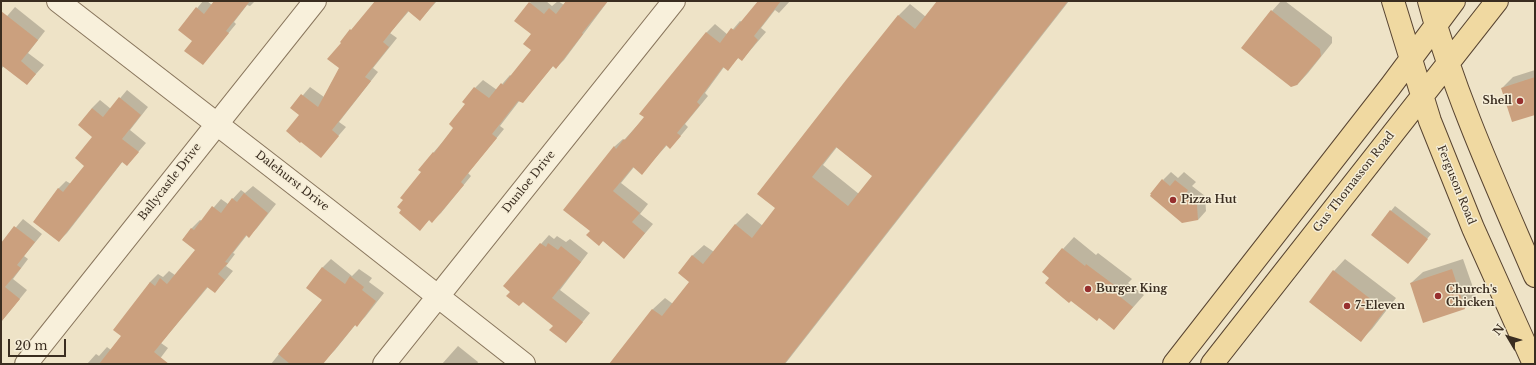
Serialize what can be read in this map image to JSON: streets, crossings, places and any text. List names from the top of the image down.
{
  "streets": {
    "main road": ["Gus Thomasson Road", "Ferguson Road"],
    "street": ["Dalehurst Drive", "Ballycastle Drive", "Dunloe Drive"]
  },
  "crossings": [
    ["Dalehurst Drive", "Ballycastle Drive"],
    ["Dalehurst Drive", "Dunloe Drive"],
    ["Gus Thomasson Road", "Ferguson Road"]
  ],
  "places": [
    "Shell",
    "Pizza Hut",
    "Burger King",
    "Church's Chicken",
    "7-Eleven"
  ],
  "scale_bar": "20 m",
  "north": "top left"
}
